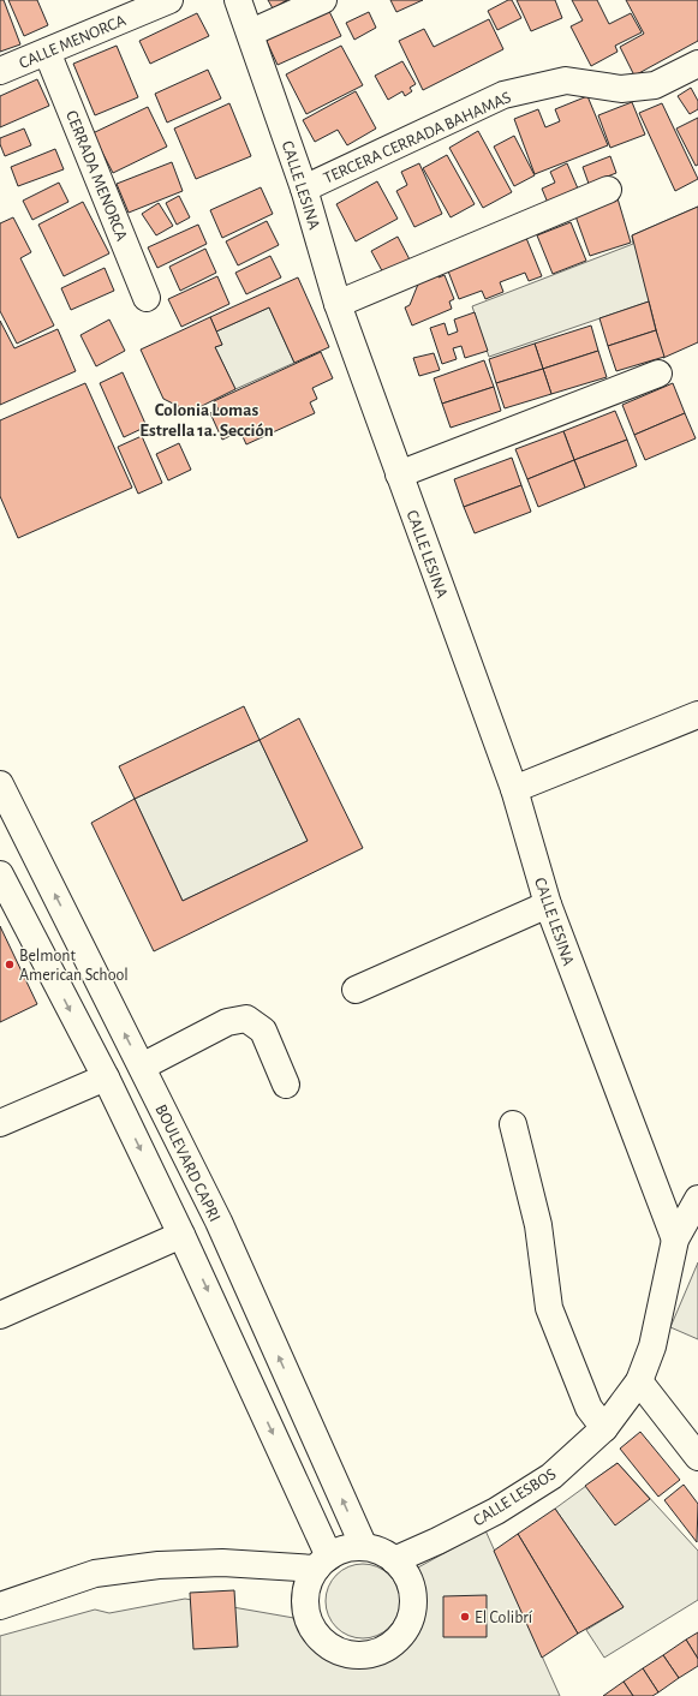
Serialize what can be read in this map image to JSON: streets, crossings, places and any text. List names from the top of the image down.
{
  "streets": {
    "street": [
      "CALLE MENORCA",
      "TERCERA CERRADA BAHAMAS",
      "CERRADA MENORCA",
      "CALLE LESINA",
      "BOULEVARD CAPRI",
      "CALLE LESBOS"
    ]
  },
  "crossings": [
    ["CALLE MENORCA", "CERRADA MENORCA"],
    ["TERCERA CERRADA BAHAMAS", "CALLE LESINA"],
    ["CALLE LESINA", "CALLE LESBOS"],
    ["BOULEVARD CAPRI", "CALLE LESBOS"]
  ],
  "districts": ["Colonia Lomas Estrella 1a. Sección"],
  "places": ["Belmont American School", "El Colibrí"]
}
